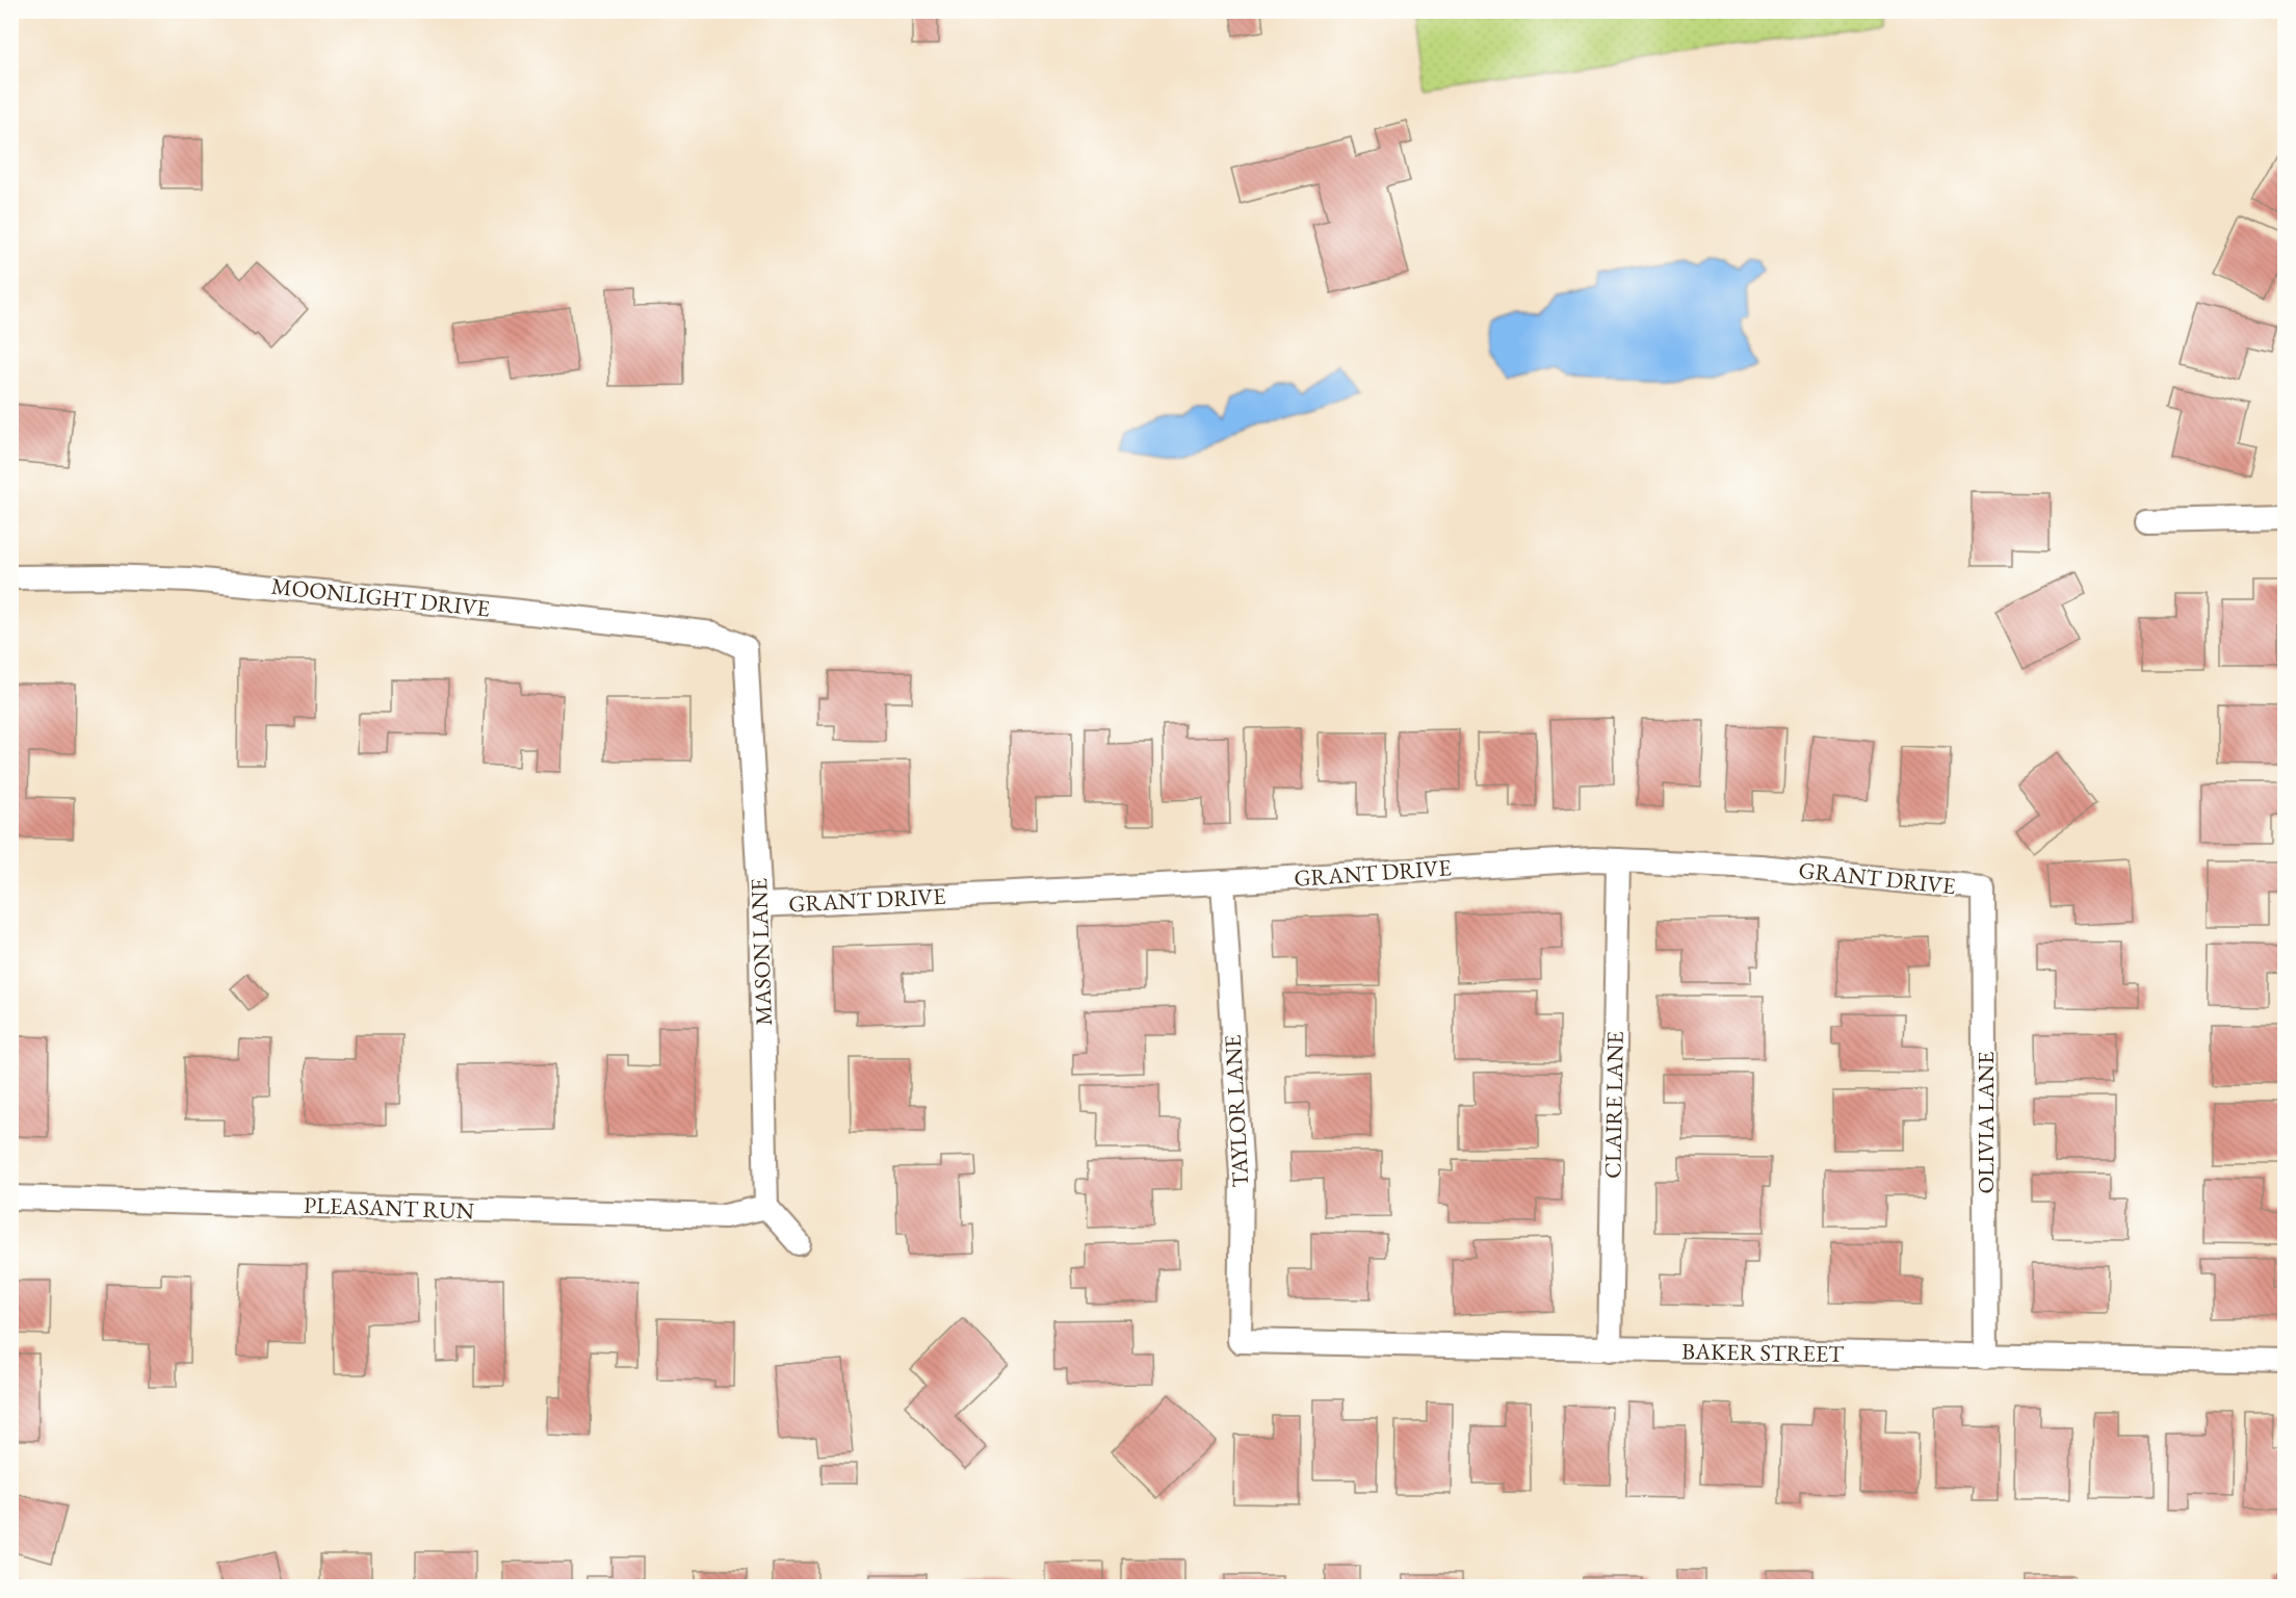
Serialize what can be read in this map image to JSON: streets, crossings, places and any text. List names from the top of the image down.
{
  "streets": {
    "street": [
      "MOONLIGHT DRIVE",
      "GRANT DRIVE",
      "MASON LANE",
      "CLAIRE LANE",
      "TAYLOR LANE",
      "OLIVIA LANE",
      "PLEASANT RUN",
      "BAKER STREET"
    ]
  },
  "crossings": [
    ["MOONLIGHT DRIVE", "MASON LANE"],
    ["GRANT DRIVE", "MASON LANE"],
    ["GRANT DRIVE", "CLAIRE LANE"],
    ["GRANT DRIVE", "TAYLOR LANE"],
    ["GRANT DRIVE", "OLIVIA LANE"],
    ["MASON LANE", "PLEASANT RUN"],
    ["CLAIRE LANE", "BAKER STREET"],
    ["TAYLOR LANE", "BAKER STREET"],
    ["OLIVIA LANE", "BAKER STREET"]
  ]
}
